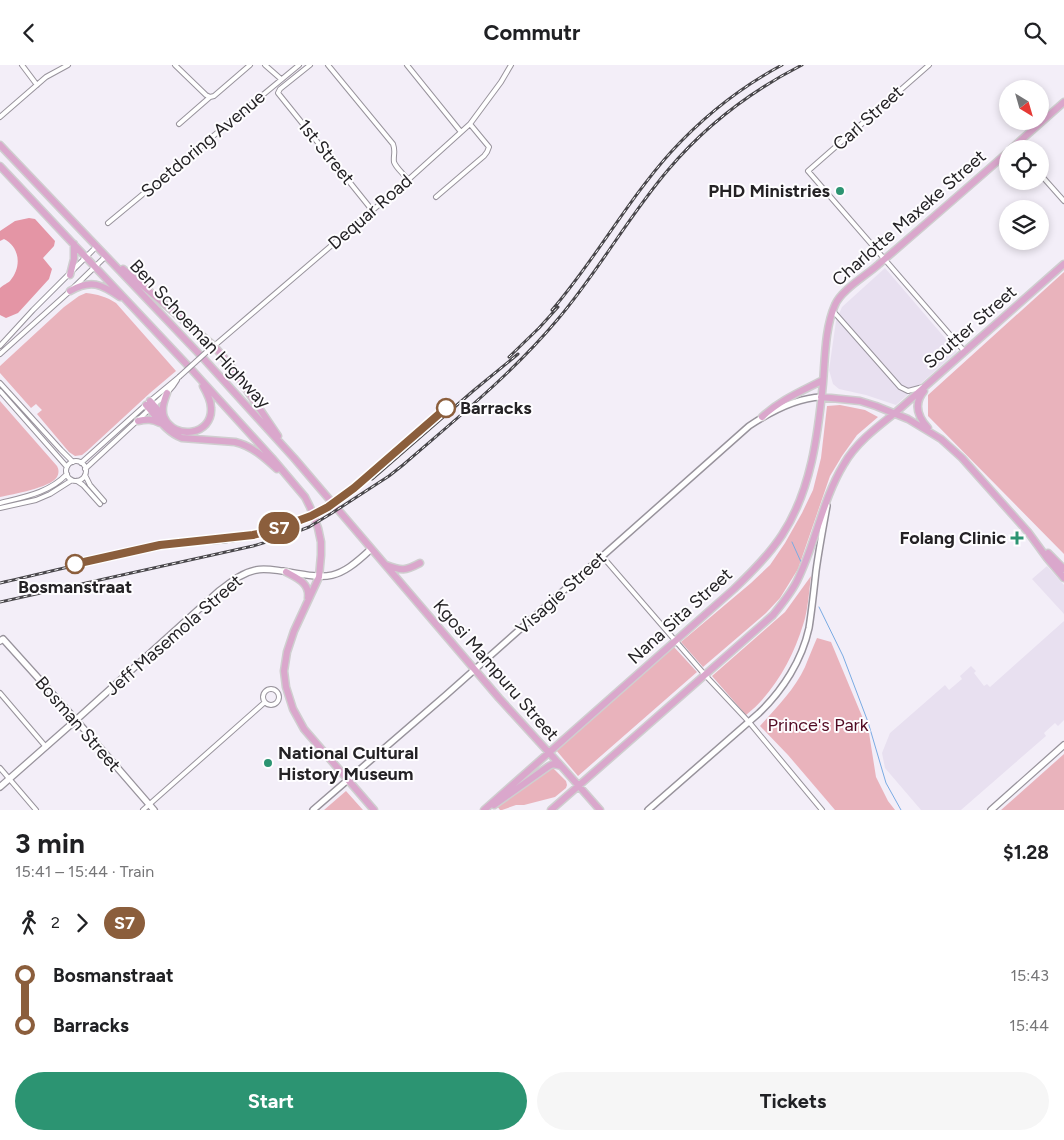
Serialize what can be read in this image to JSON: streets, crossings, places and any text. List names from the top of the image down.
{
  "streets": {
    "main road": [
      "Charlotte Maxeke Street",
      "Soutter Street",
      "Ben Schoeman Highway",
      "Nana Sita Street",
      "Jeff Masemola Street",
      "Kgosi Mampuru Street",
      "Bosman Street"
    ],
    "street": [
      "Carl Street",
      "Soetdoring Avenue",
      "1st Street",
      "Dequar Road",
      "Visagie Street"
    ]
  },
  "crossings": [
    ["Carl Street", "Charlotte Maxeke Street"],
    ["1st Street", "Dequar Road"],
    ["Charlotte Maxeke Street", "Visagie Street"],
    ["Charlotte Maxeke Street", "Nana Sita Street"],
    ["Ben Schoeman Highway", "Visagie Street"],
    ["Ben Schoeman Highway", "Jeff Masemola Street"],
    ["Ben Schoeman Highway", "Kgosi Mampuru Street"],
    ["Visagie Street", "Nana Sita Street"],
    ["Visagie Street", "Kgosi Mampuru Street"],
    ["Nana Sita Street", "Kgosi Mampuru Street"],
    ["Jeff Masemola Street", "Kgosi Mampuru Street"],
    ["Jeff Masemola Street", "Bosman Street"]
  ],
  "parks": ["Prince's Park"],
  "places": {
    "other": [
      "PHD Ministries",
      "Barracks",
      "Bosmanstraat",
      "National Cultural History Museum"
    ],
    "health": ["Folang Clinic"]
  },
  "north": "bottom right",
  "page": {
    "header": "Commutr",
    "on_map": "S7",
    "heading": ["3 min", "15:41 – 15:44 · Train", "$1.28"],
    "legs": ["2", "S7"],
    "list": [
      {
        "name": "Bosmanstraat",
        "value": "15:43"
      },
      {
        "name": "Barracks",
        "value": "15:44"
      }
    ],
    "buttons": ["Start", "Tickets"]
  }
}
